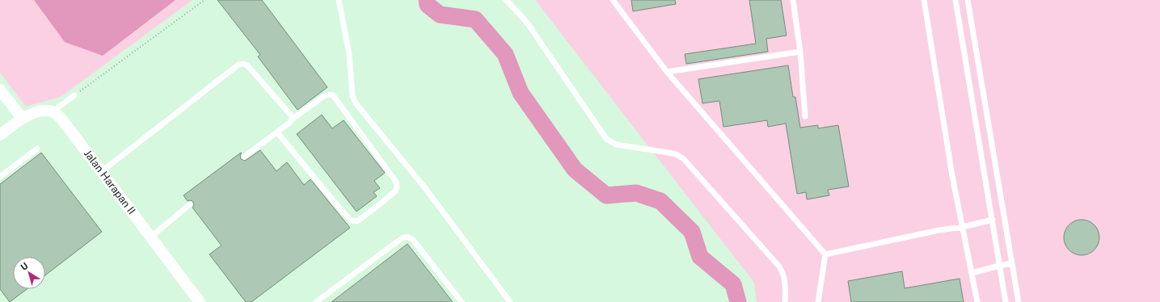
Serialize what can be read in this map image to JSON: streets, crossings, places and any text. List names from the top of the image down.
{
  "streets": {
    "street": ["Jalan Harapan II"]
  },
  "north": "top left"
}
